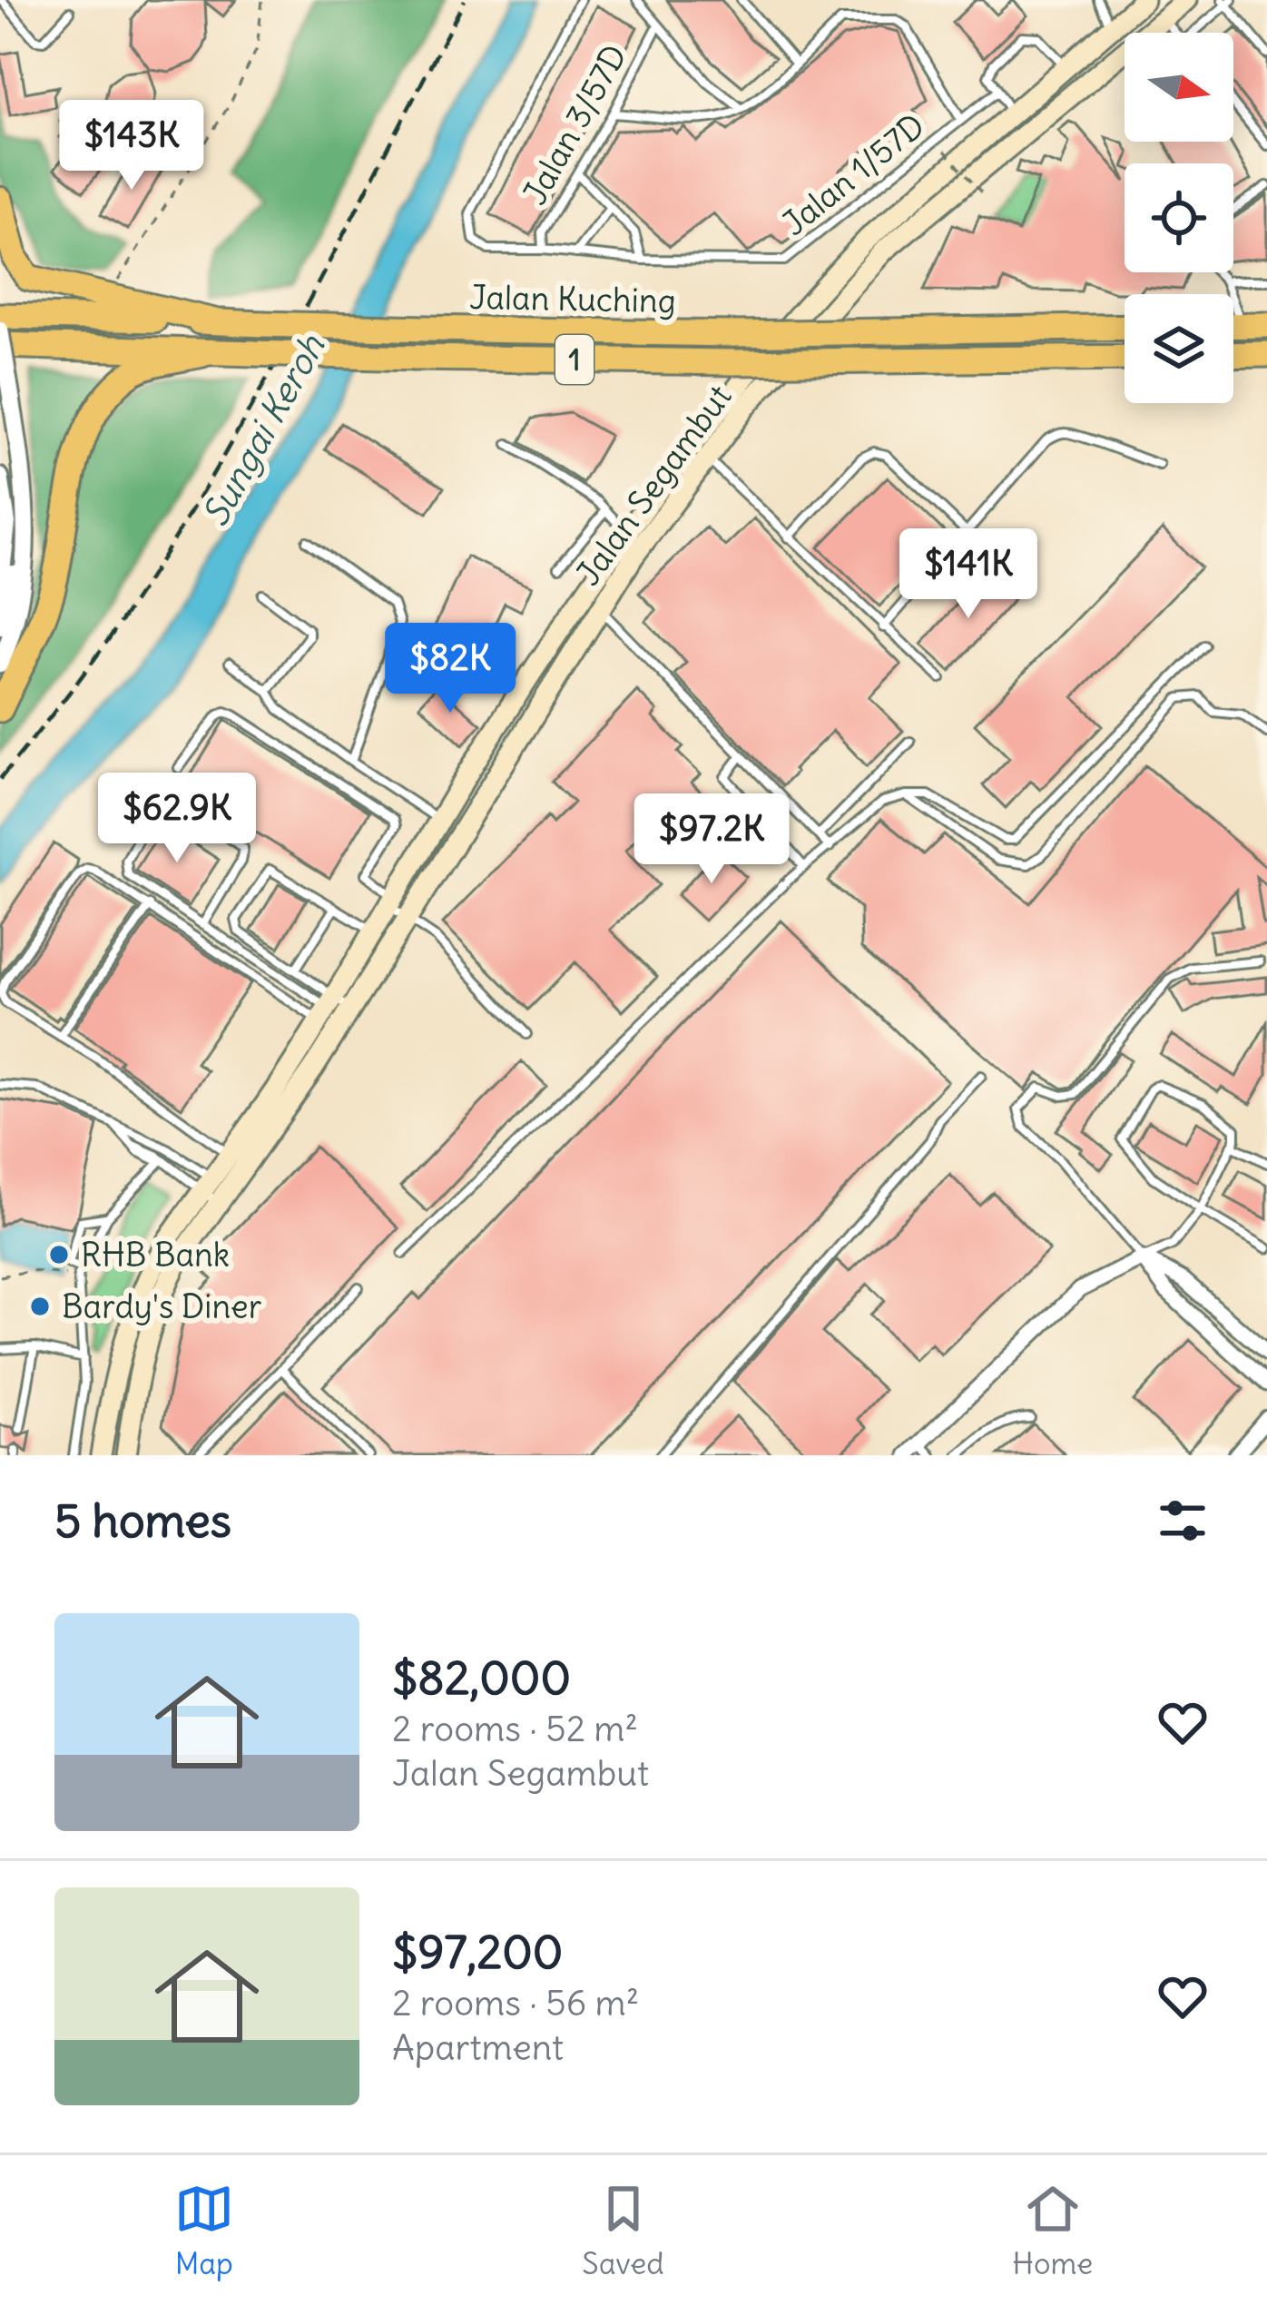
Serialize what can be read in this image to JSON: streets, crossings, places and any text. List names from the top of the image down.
{
  "streets": {
    "highway": ["Jalan Kuching", "1"],
    "main road": ["Jalan Segambut"],
    "lane": ["Jalan 3/57D", "Jalan 1/57D"]
  },
  "crossings": [
    ["Jalan 3/57D", "Jalan 1/57D"]
  ],
  "water": ["Sungai Keroh"],
  "places": ["RHB Bank", "Bardy's Diner"],
  "north": "right",
  "page": {
    "price": [
      "$143K",
      "$141K",
      "$82K",
      "$62.9K",
      "$97.2K"
    ],
    "heading": "5 homes",
    "list": [
      {
        "name": "$82,000",
        "note": "2 rooms · 52 m² · Jalan Segambut"
      },
      {
        "name": "$97,200",
        "note": "2 rooms · 56 m² · Apartment"
      }
    ],
    "tabs": ["Map", "Saved", "Home"]
  }
}
